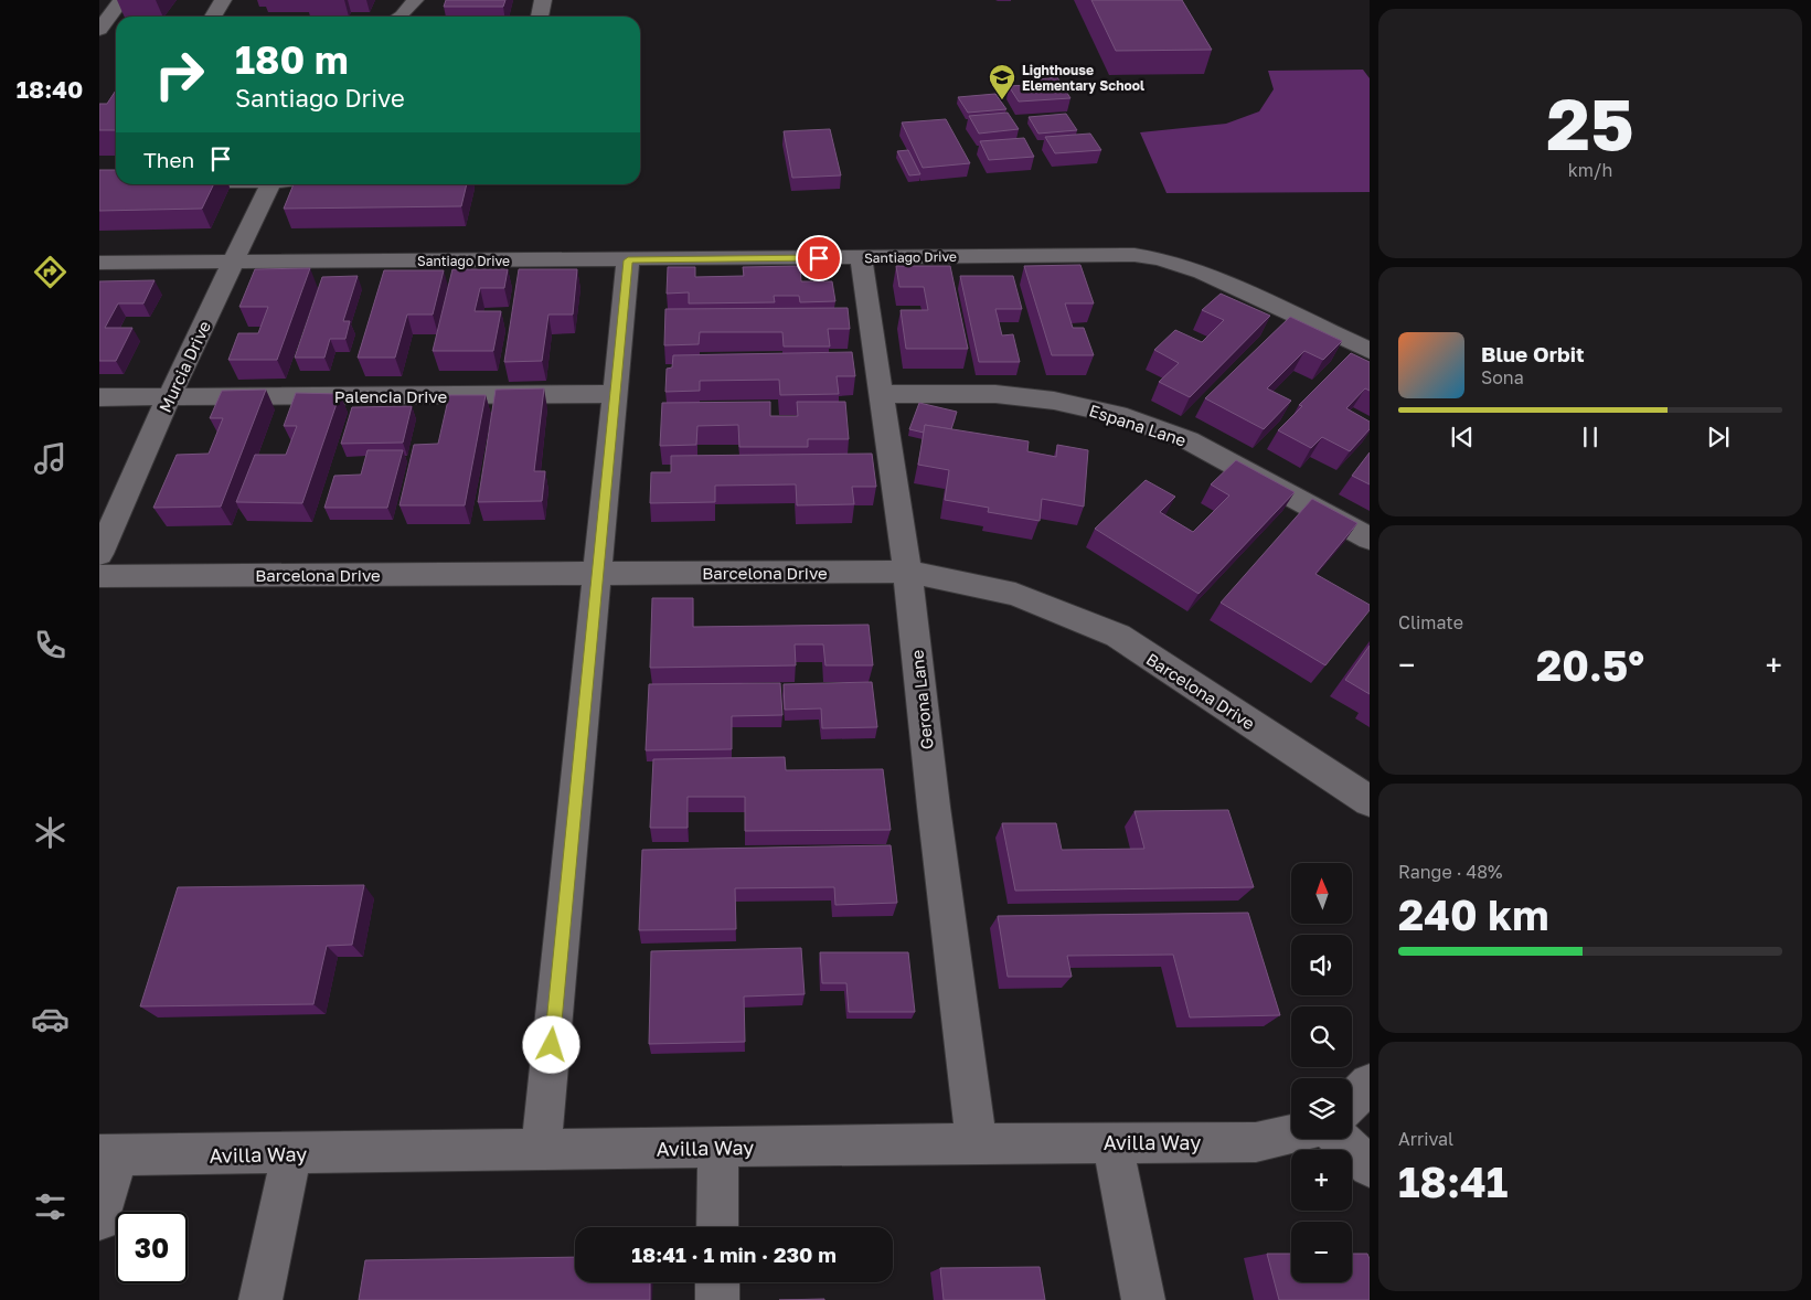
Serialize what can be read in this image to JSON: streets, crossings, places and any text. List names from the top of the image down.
{
  "streets": {
    "street": [
      "Santiago Drive",
      "Murcia Drive",
      "Palencia Drive",
      "Espana Lane",
      "Barcelona Drive",
      "Gerona Lane",
      "Avilla Way"
    ]
  },
  "crossings": [
    ["Santiago Drive", "Murcia Drive"],
    ["Santiago Drive", "Gerona Lane"],
    ["Murcia Drive", "Palencia Drive"],
    ["Espana Lane", "Gerona Lane"],
    ["Barcelona Drive", "Gerona Lane"],
    ["Gerona Lane", "Avilla Way"]
  ],
  "places": {
    "school or university": ["Lighthouse Elementary School"]
  },
  "north": "top",
  "page": {
    "tabs": "18:40",
    "tile": [
      ["25", "km/h"],
      "Climate",
      ["Range · 48%", "240 km"],
      ["Arrival", "18:41"]
    ],
    "turn": ["180 m", "Santiago Drive"],
    "then": "Then",
    "song": ["Blue Orbit", "Sona"],
    "heat": ["−", "20.5°", "+"],
    "map_buttons": ["+", "−"],
    "limit": "30",
    "trip": "18:41 · 1 min · 230 m"
  }
}
